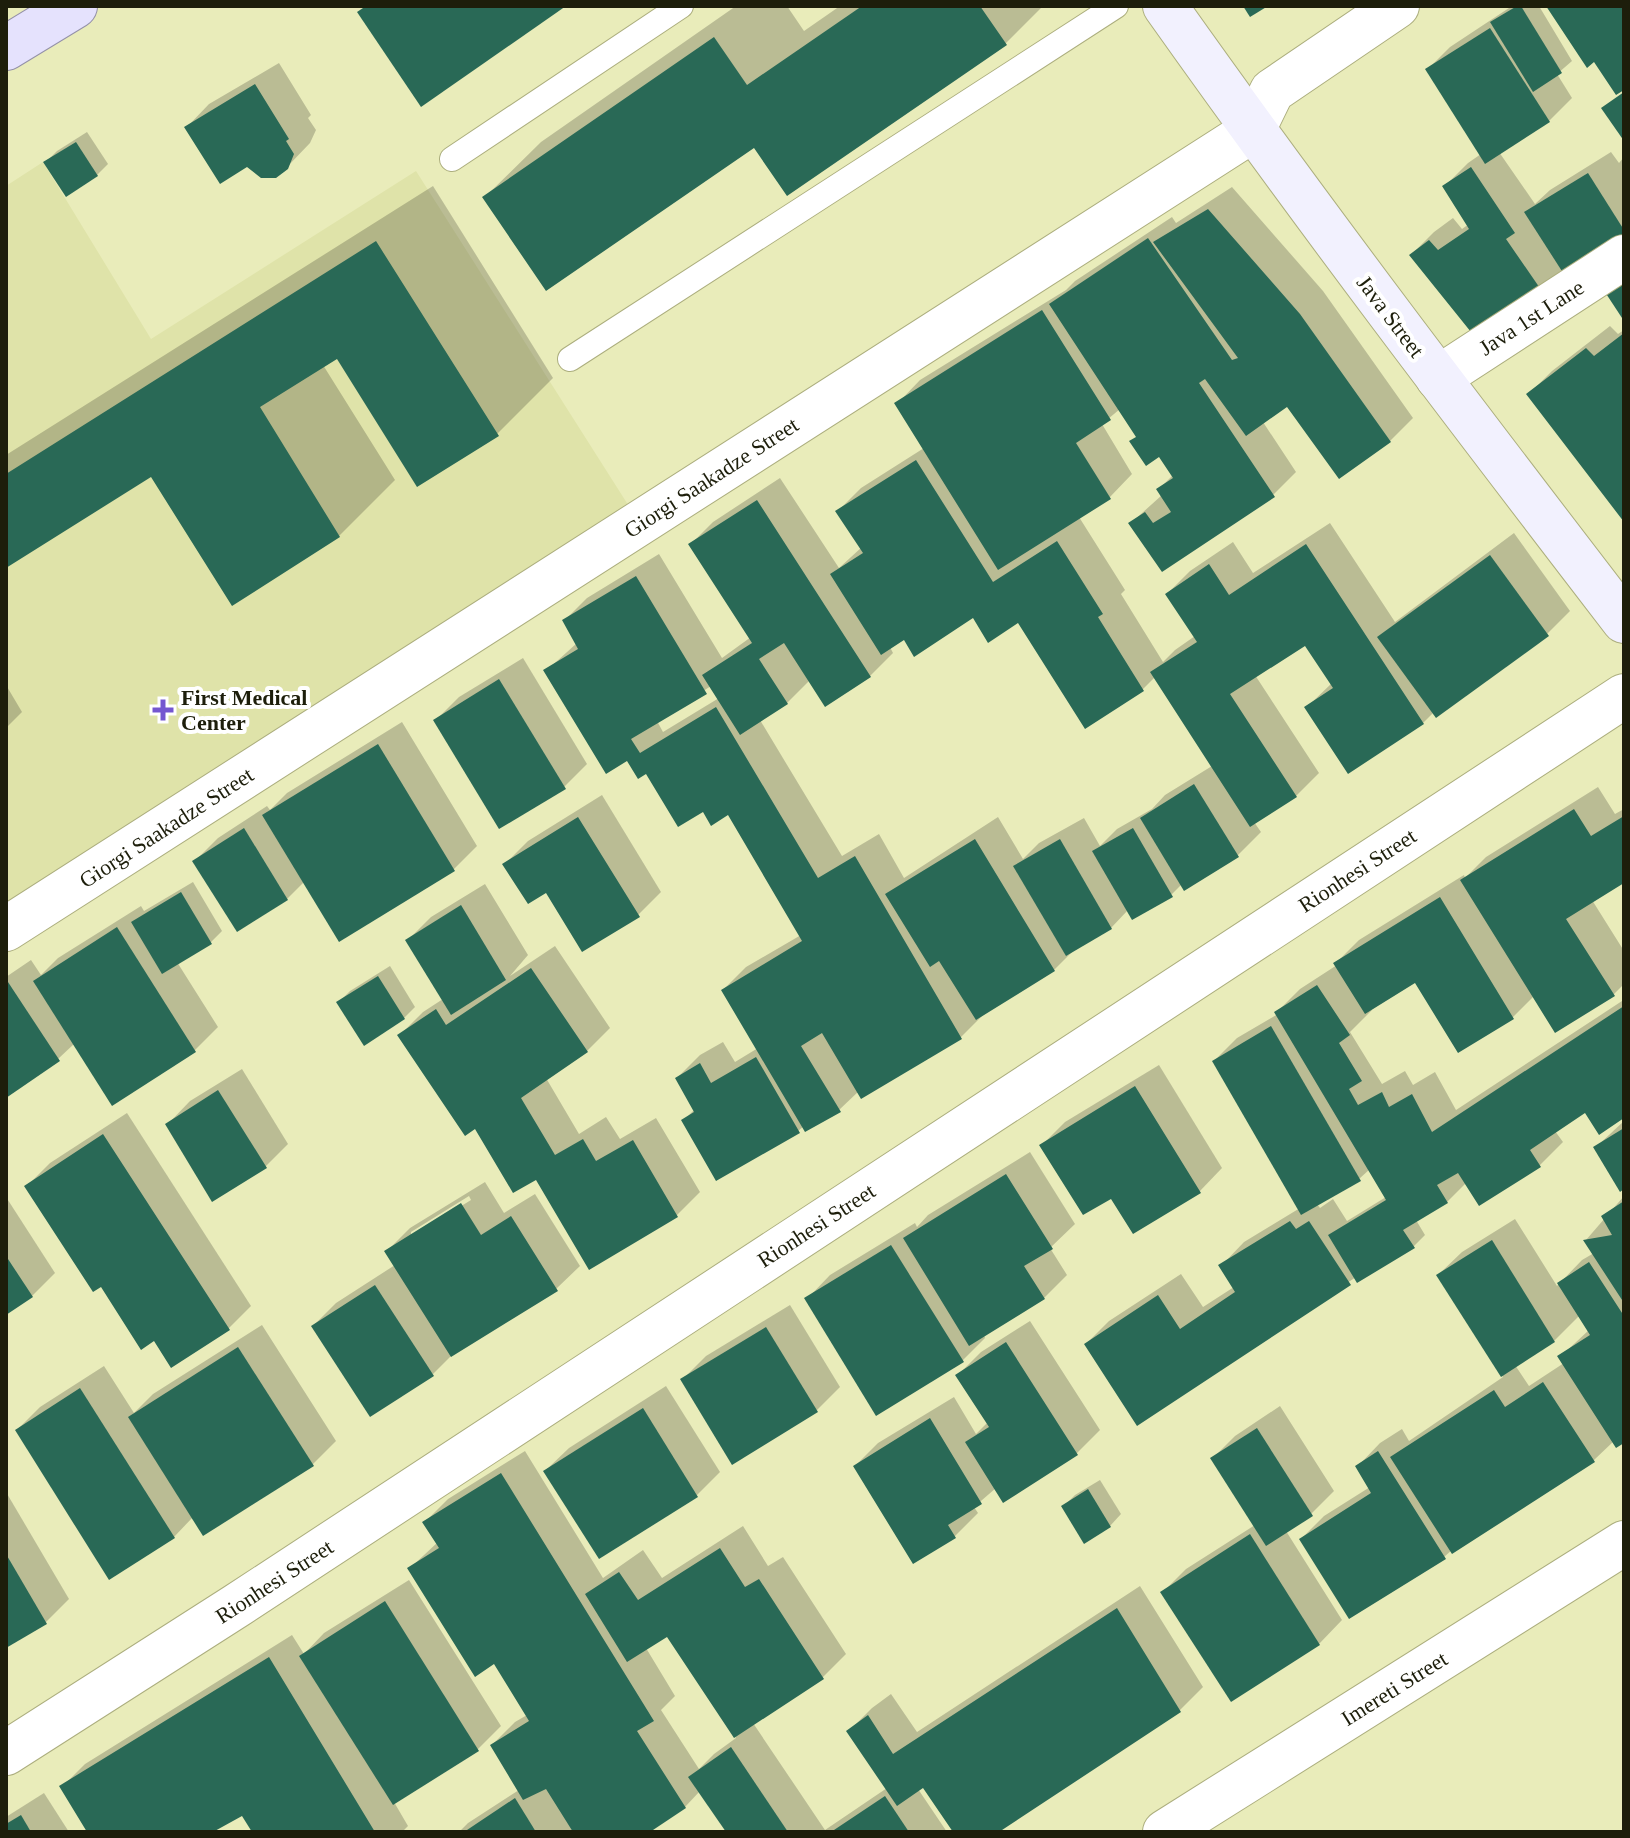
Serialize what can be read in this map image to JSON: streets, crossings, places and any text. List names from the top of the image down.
{
  "streets": {
    "street": [
      "Java Street",
      "Java 1st Lane",
      "Giorgi Saakadze Street",
      "Rionhesi Street",
      "Imereti Street"
    ]
  },
  "crossings": [
    ["Java Street", "Java 1st Lane"],
    ["Java Street", "Giorgi Saakadze Street"]
  ],
  "places": {
    "health": ["First Medical Center"]
  }
}
